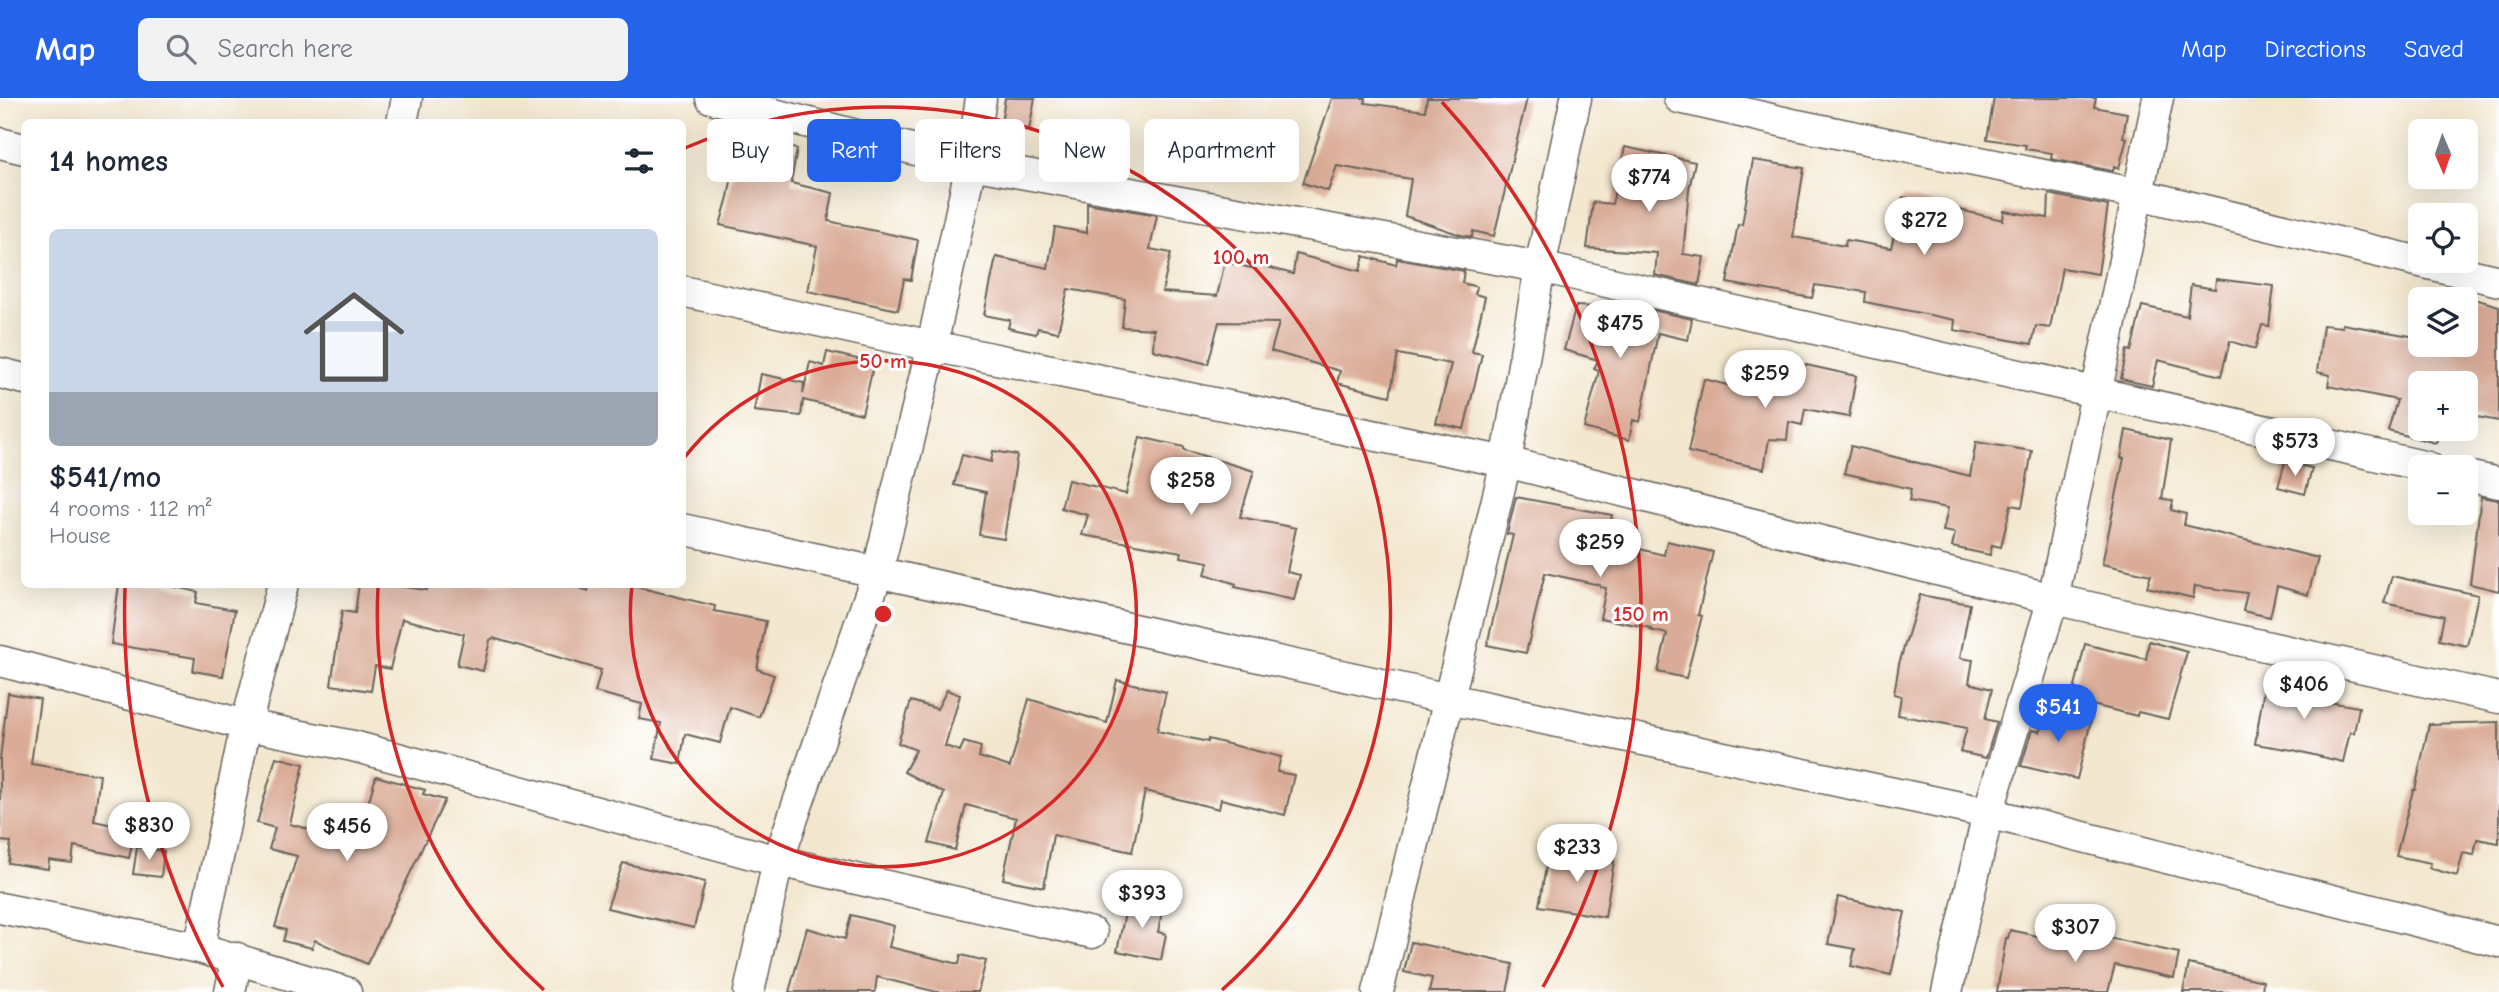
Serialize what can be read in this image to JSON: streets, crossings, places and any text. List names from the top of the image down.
{
  "north": "bottom",
  "page": {
    "header": "Map",
    "search": "Search here",
    "nav": ["Map", "Directions", "Saved"],
    "map_buttons": ["+", "−"],
    "chip": [
      "Buy",
      "Rent",
      "Filters",
      "New",
      "Apartment"
    ],
    "heading": "14 homes",
    "price": [
      "$774",
      "$272",
      "$475",
      "$259",
      "$573",
      "$258",
      "$259",
      "$406",
      "$541",
      "$830",
      "$456",
      "$233",
      "$393",
      "$307"
    ],
    "list": [
      {
        "name": "$541/mo",
        "note": "4 rooms · 112 m² · House"
      }
    ]
  },
  "rings": ["100 m", "50 m", "150 m"]
}
